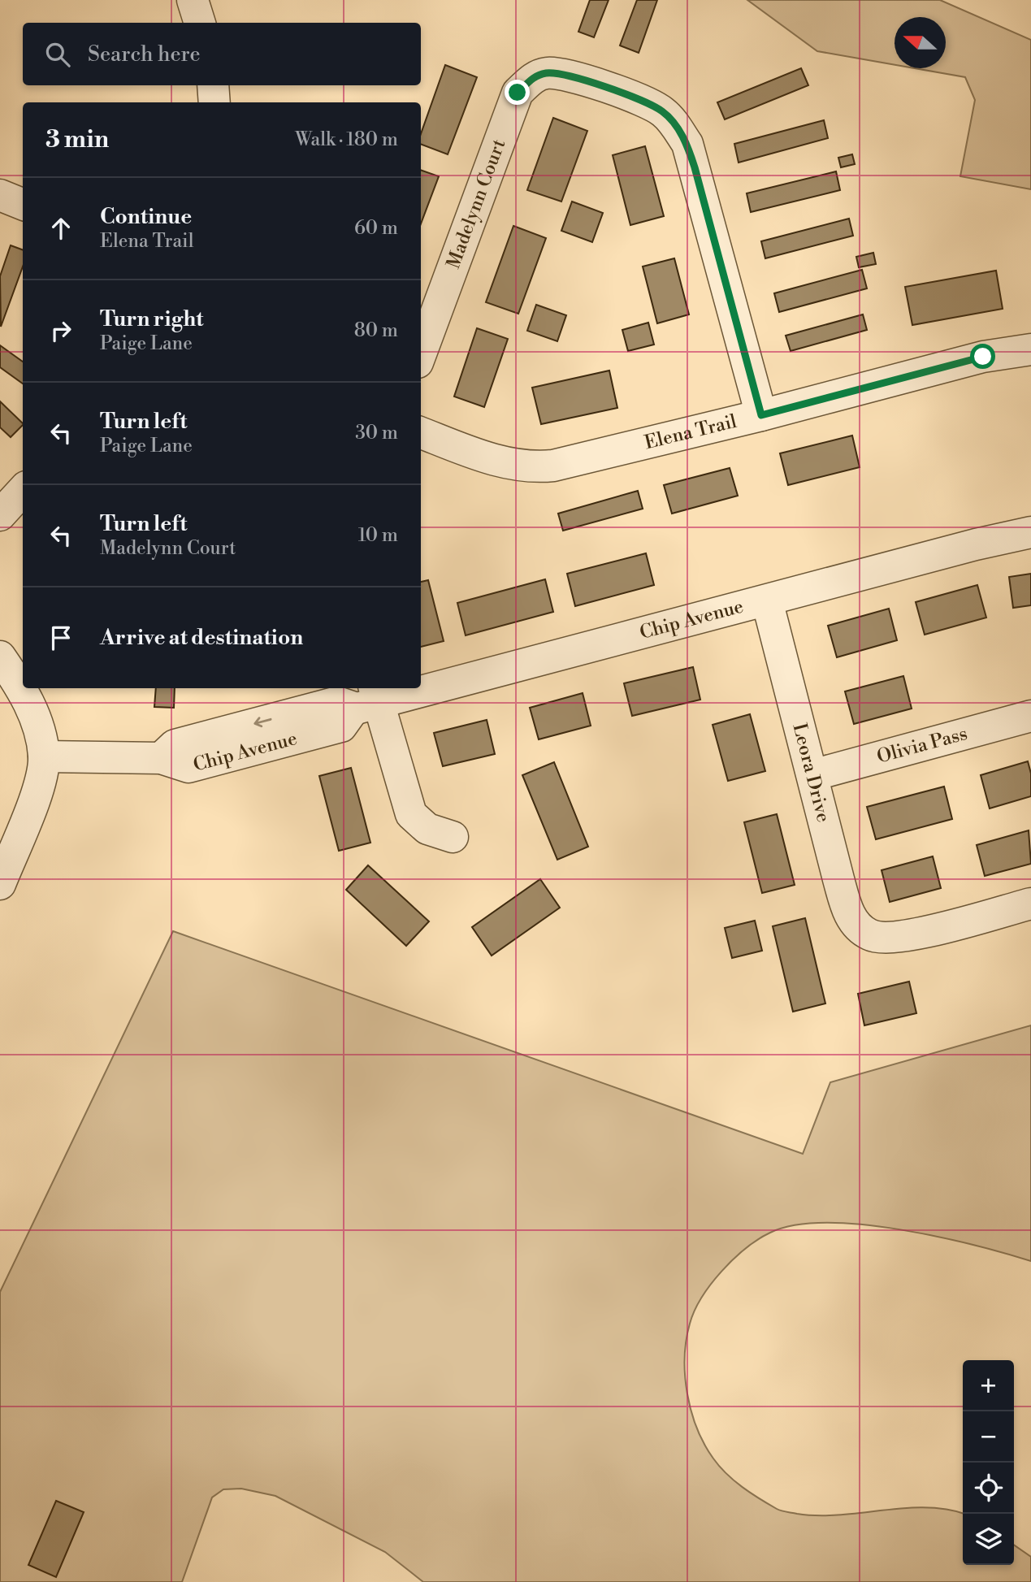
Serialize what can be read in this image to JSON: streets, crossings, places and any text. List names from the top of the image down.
{
  "streets": {
    "street": [
      "Madelynn Court",
      "Elena Trail",
      "Chip Avenue",
      "Olivia Pass",
      "Leora Drive"
    ]
  },
  "crossings": [
    ["Madelynn Court", "Elena Trail"],
    ["Chip Avenue", "Leora Drive"],
    ["Olivia Pass", "Leora Drive"]
  ],
  "north": "left",
  "page": {
    "search": "Search here",
    "heading": ["3 min", "Walk · 180 m"],
    "list": [
      ["Continue", "Elena Trail", "60 m"],
      ["Turn right", "Paige Lane", "80 m"],
      ["Turn left", "Paige Lane", "30 m"],
      ["Turn left", "Madelynn Court", "10 m"],
      "Arrive at destination"
    ],
    "map_buttons": ["+", "−"]
  }
}
